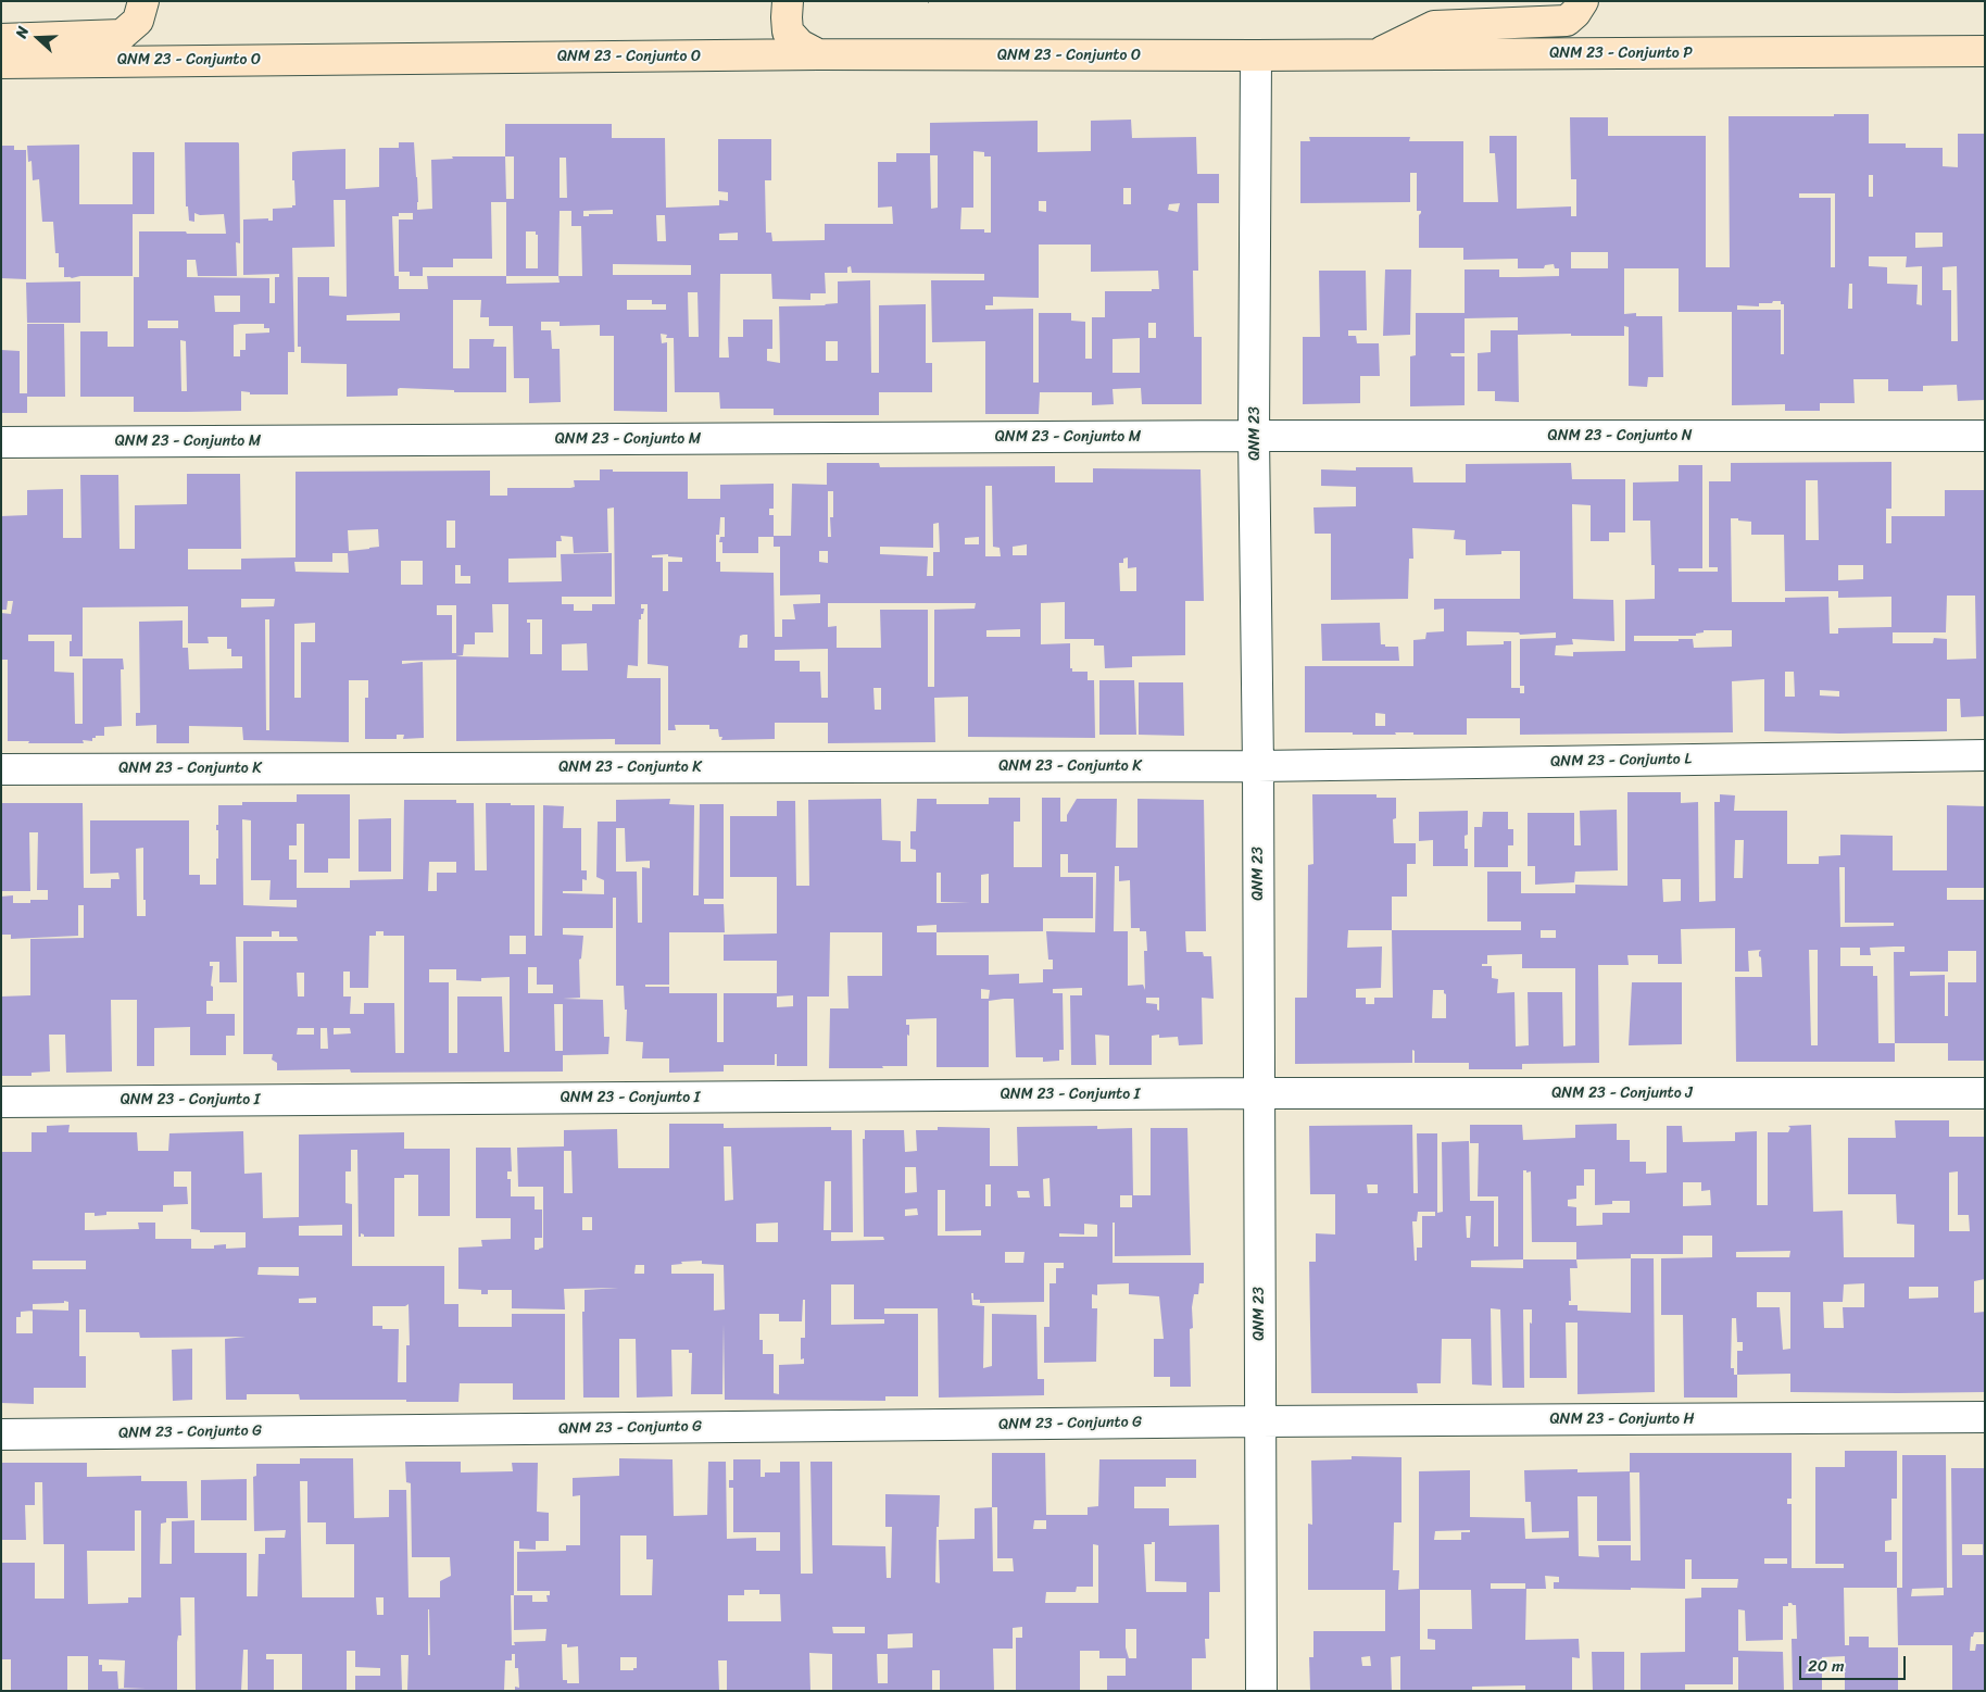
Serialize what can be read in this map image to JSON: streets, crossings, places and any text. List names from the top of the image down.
{
  "streets": {
    "main road": ["QNM 23 - Conjunto P", "QNM 23 - Conjunto O"],
    "street": [
      "QNM 23",
      "QNM 23 - Conjunto N",
      "QNM 23 - Conjunto M",
      "QNM 23 - Conjunto L",
      "QNM 23 - Conjunto K",
      "QNM 23 - Conjunto J",
      "QNM 23 - Conjunto I",
      "QNM 23 - Conjunto H",
      "QNM 23 - Conjunto G"
    ]
  },
  "crossings": [
    ["QNM 23 - Conjunto P", "QNM 23 - Conjunto O"],
    ["QNM 23 - Conjunto P", "QNM 23"],
    ["QNM 23 - Conjunto O", "QNM 23"],
    ["QNM 23", "QNM 23 - Conjunto N"],
    ["QNM 23", "QNM 23 - Conjunto M"],
    ["QNM 23", "QNM 23 - Conjunto L"],
    ["QNM 23", "QNM 23 - Conjunto K"],
    ["QNM 23", "QNM 23 - Conjunto J"],
    ["QNM 23", "QNM 23 - Conjunto I"],
    ["QNM 23", "QNM 23 - Conjunto H"],
    ["QNM 23", "QNM 23 - Conjunto G"],
    ["QNM 23 - Conjunto N", "QNM 23 - Conjunto M"],
    ["QNM 23 - Conjunto L", "QNM 23 - Conjunto K"],
    ["QNM 23 - Conjunto J", "QNM 23 - Conjunto I"],
    ["QNM 23 - Conjunto H", "QNM 23 - Conjunto G"]
  ],
  "scale_bar": "20 m",
  "north": "left"
}
